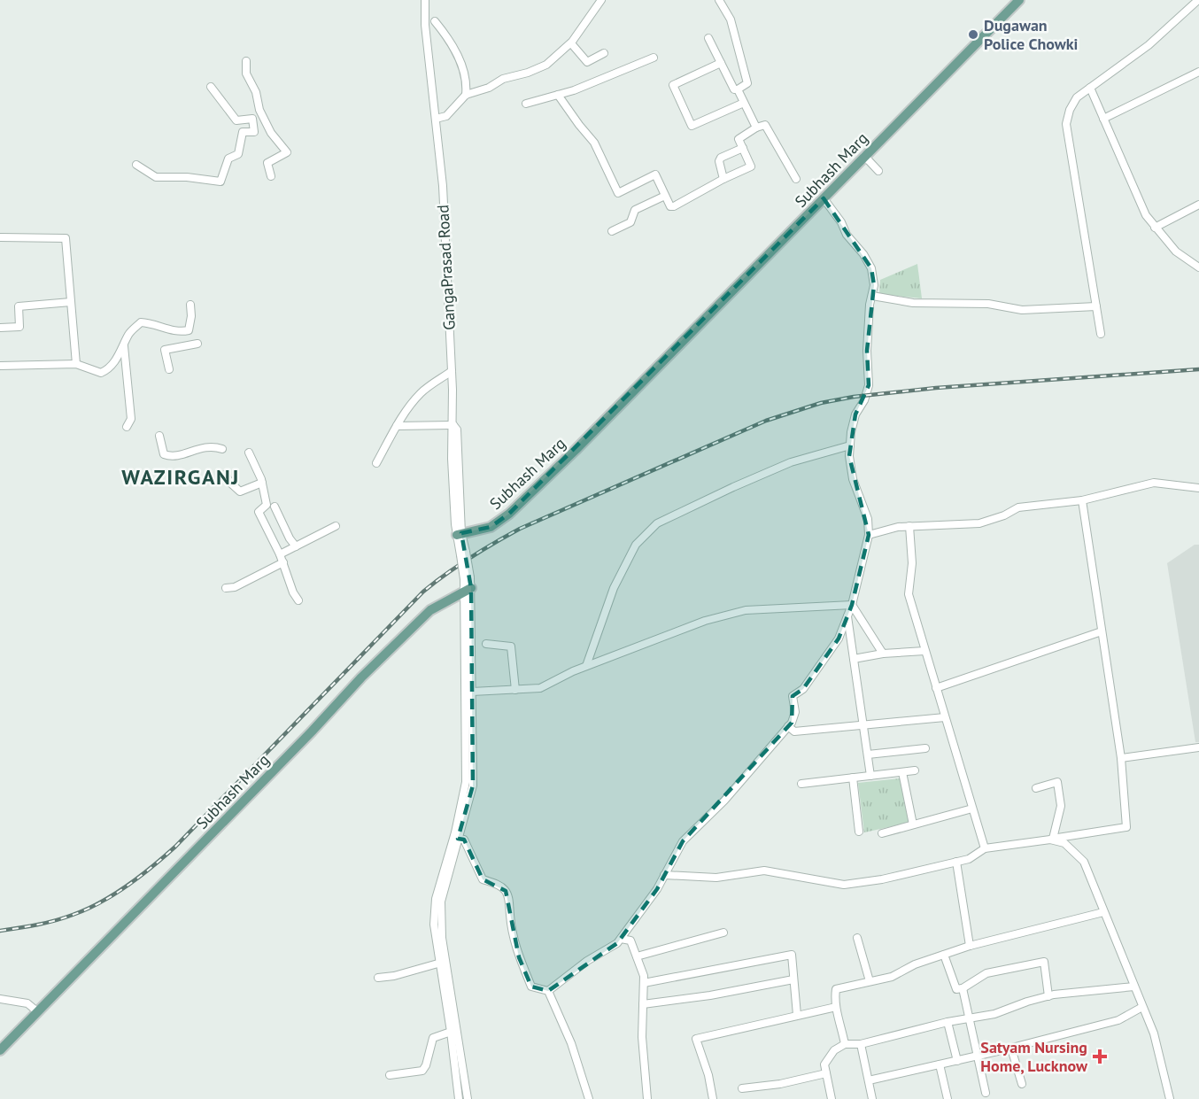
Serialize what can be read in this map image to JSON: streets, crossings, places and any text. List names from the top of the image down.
{
  "streets": {
    "main road": ["Subhash Marg"],
    "street": ["GangaPrasad Road"]
  },
  "crossings": [
    ["Subhash Marg", "GangaPrasad Road"]
  ],
  "districts": ["WAZIRGANJ"],
  "places": {
    "other": ["Dugawan Police Chowki"],
    "health": ["Satyam Nursing Home, Lucknow"]
  }
}
